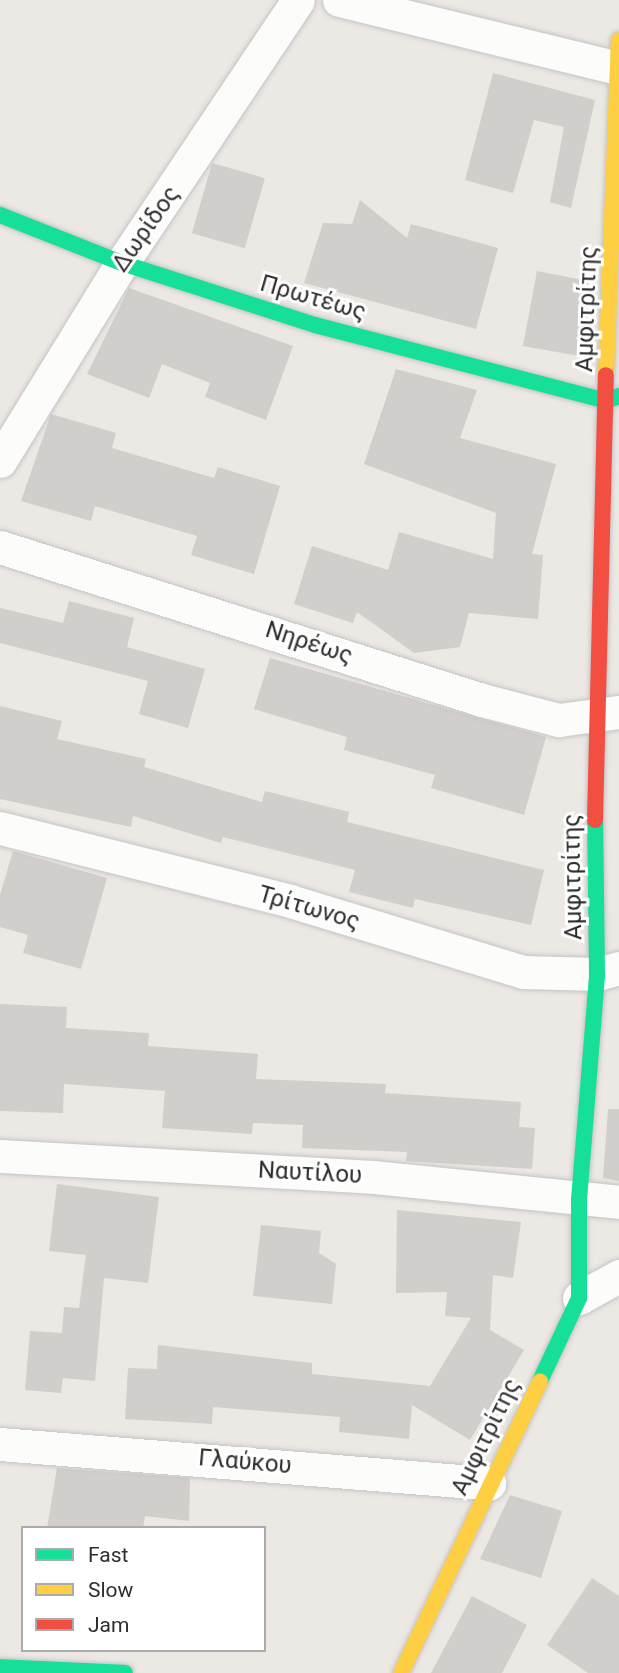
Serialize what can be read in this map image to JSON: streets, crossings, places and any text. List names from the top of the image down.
{
  "streets": {
    "street": [
      "Δωρίδος",
      "Πρωτέως",
      "Αμφιτρίτης",
      "Νηρέως",
      "Τρίτωνος",
      "Ναυτίλου",
      "Γλαύκου"
    ]
  },
  "crossings": [
    ["Δωρίδος", "Πρωτέως"],
    ["Πρωτέως", "Αμφιτρίτης"],
    ["Αμφιτρίτης", "Νηρέως"],
    ["Αμφιτρίτης", "Τρίτωνος"],
    ["Αμφιτρίτης", "Ναυτίλου"],
    ["Αμφιτρίτης", "Γλαύκου"]
  ],
  "legend": ["Fast", "Slow", "Jam"]
}
